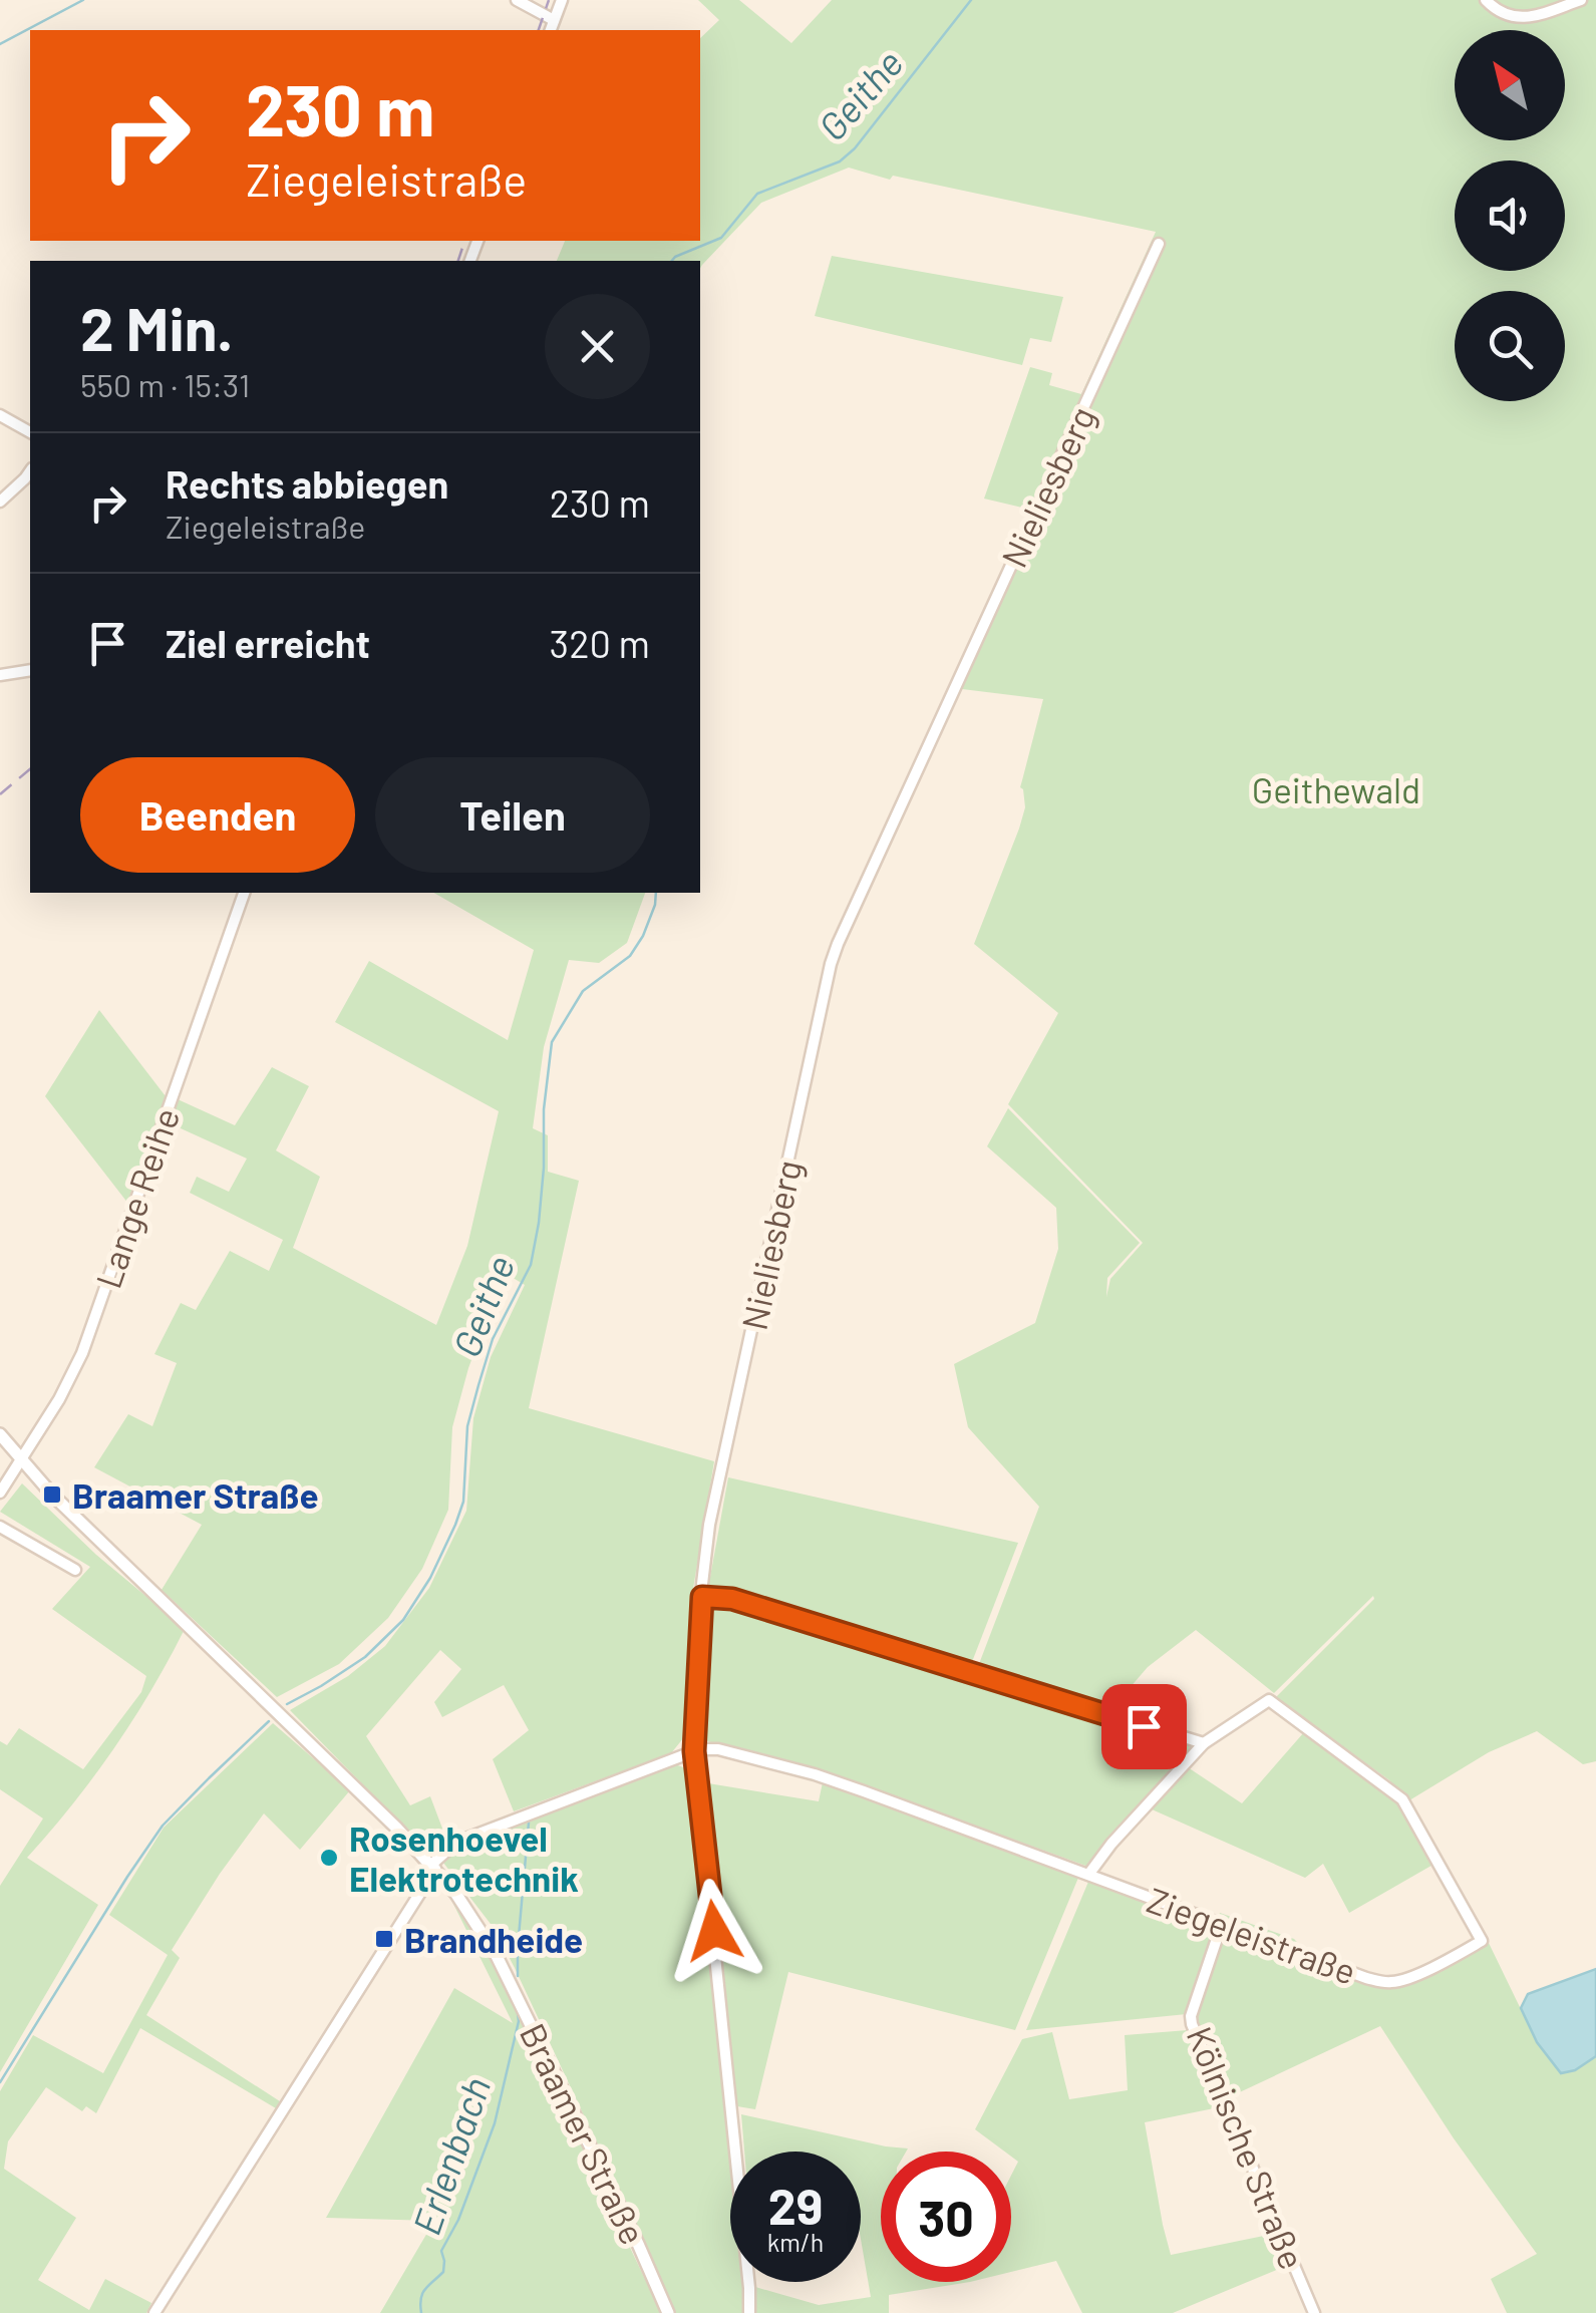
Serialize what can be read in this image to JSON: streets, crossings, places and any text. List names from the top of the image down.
{
  "streets": {
    "street": [
      "Nieliesberg",
      "Lange Reihe",
      "Ziegeleistraße",
      "Braamer Straße",
      "Kölnische Straße"
    ]
  },
  "crossings": [
    ["Nieliesberg", "Ziegeleistraße"],
    ["Lange Reihe", "Braamer Straße"],
    ["Ziegeleistraße", "Kölnische Straße"]
  ],
  "water": ["Geithe", "Erlenbach"],
  "parks": ["Geithewald"],
  "places": {
    "transit": ["Braamer Straße", "Brandheide"],
    "other": ["Rosenhoevel Elektrotechnik"]
  },
  "north": "top left",
  "page": {
    "turn": ["230 m", "Ziegeleistraße"],
    "heading": ["2 Min.", "550 m · 15:31"],
    "list": [
      {
        "name": "Rechts abbiegen",
        "note": "Ziegeleistraße",
        "value": "230 m"
      },
      {
        "name": "Ziel erreicht",
        "value": "320 m"
      }
    ],
    "buttons": ["Beenden", "Teilen"],
    "speed": "29 km/h",
    "limit": "30"
  }
}
